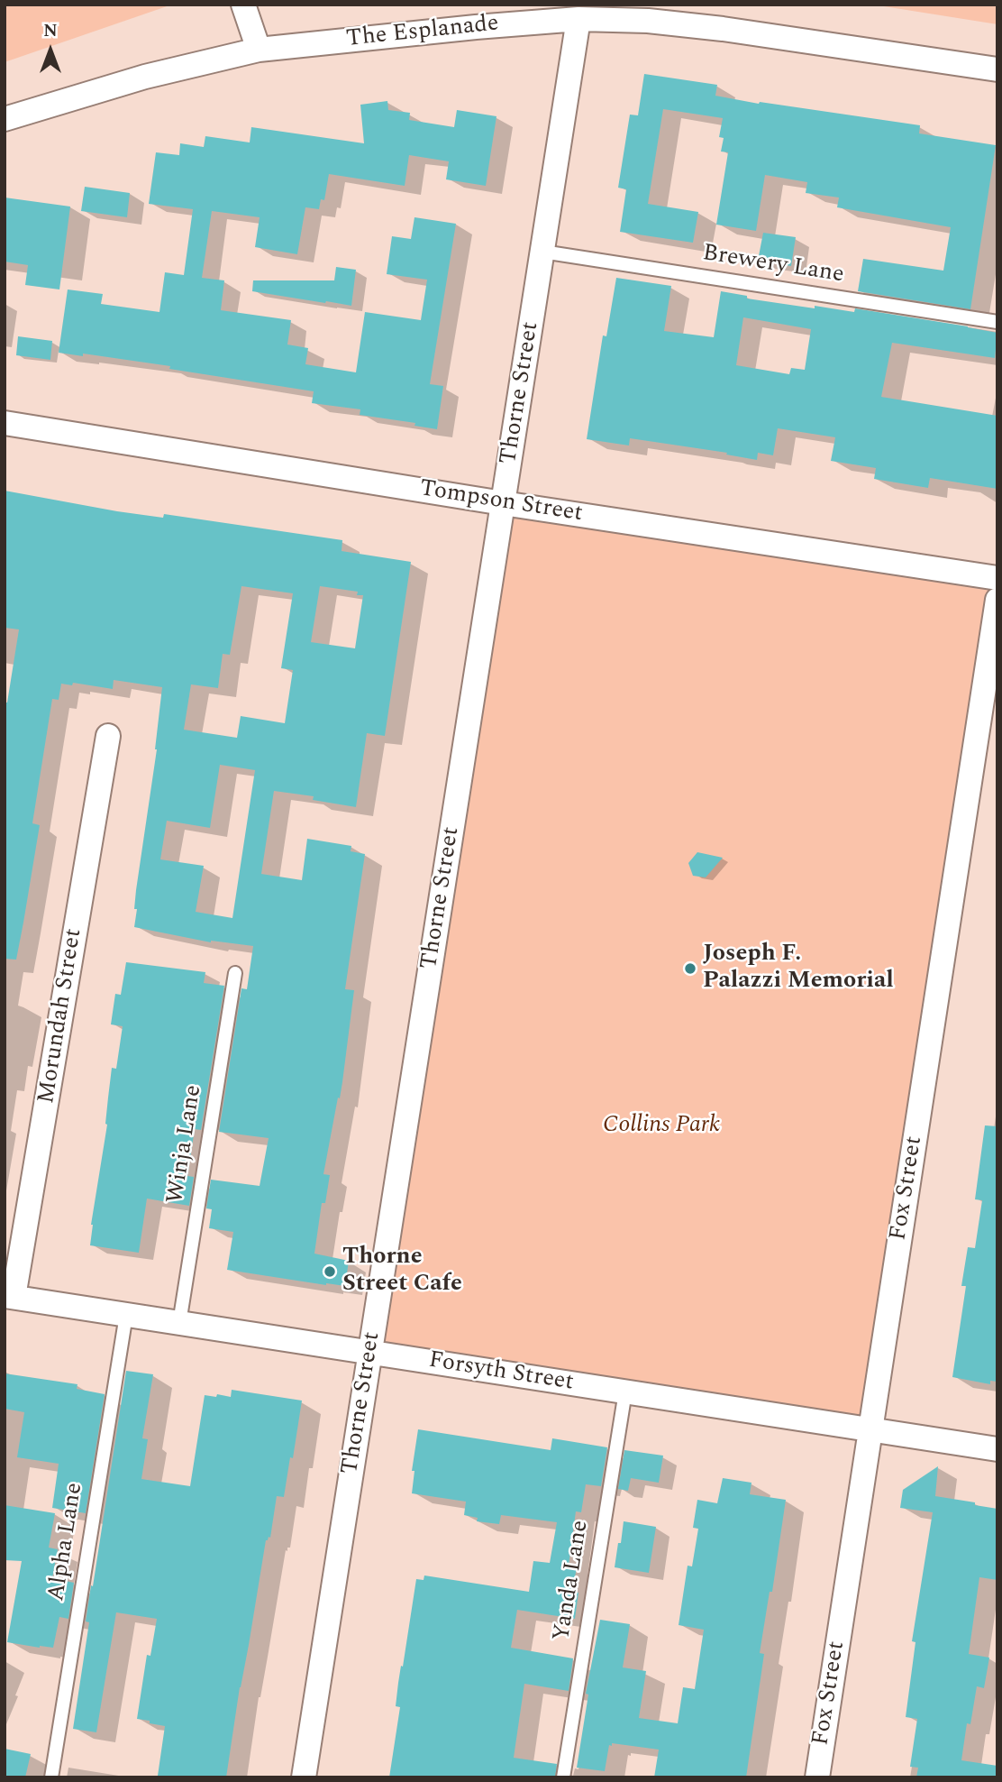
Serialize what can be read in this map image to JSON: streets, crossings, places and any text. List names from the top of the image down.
{
  "streets": {
    "street": [
      "The Esplanade",
      "Thorne Street",
      "Tompson Street",
      "Morundah Street",
      "Fox Street",
      "Forsyth Street"
    ],
    "lane": [
      "Brewery Lane",
      "Winja Lane",
      "Alpha Lane",
      "Yanda Lane"
    ]
  },
  "crossings": [
    ["The Esplanade", "Thorne Street"],
    ["Brewery Lane", "Thorne Street"],
    ["Thorne Street", "Tompson Street"],
    ["Thorne Street", "Forsyth Street"],
    ["Morundah Street", "Forsyth Street"],
    ["Winja Lane", "Forsyth Street"],
    ["Fox Street", "Forsyth Street"],
    ["Forsyth Street", "Alpha Lane"],
    ["Forsyth Street", "Yanda Lane"]
  ],
  "parks": ["Collins Park"],
  "places": ["Joseph F. Palazzi Memorial", "Thorne Street Cafe"],
  "north": "top"
}
